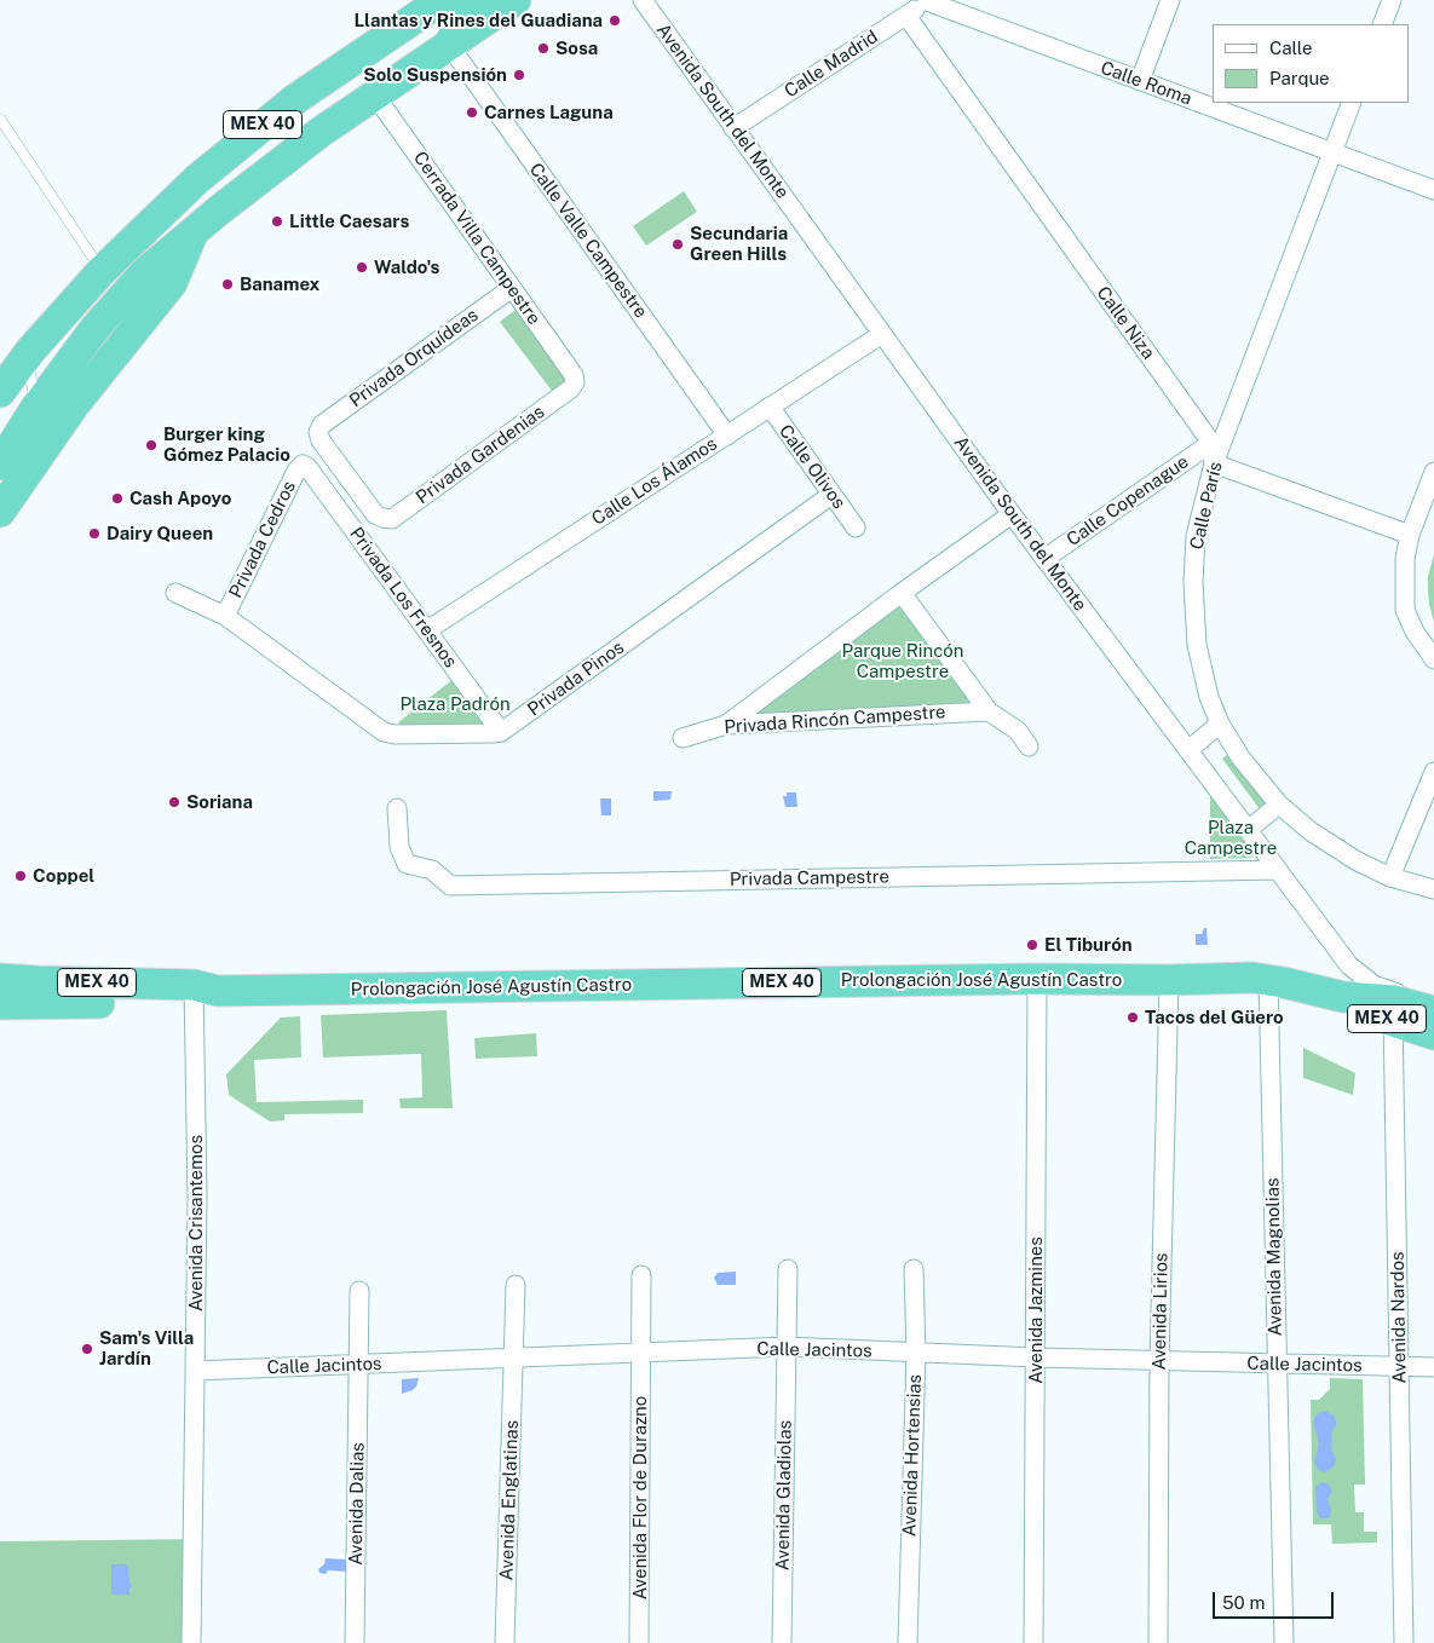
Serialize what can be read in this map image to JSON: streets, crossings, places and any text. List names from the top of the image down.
{
  "streets": {
    "highway": ["MEX 40", "Prolongación José Agustín Castro"],
    "street": [
      "Calle Madrid",
      "Calle Roma",
      "Avenida South del Monte",
      "Cerrada Villa Campestre",
      "Calle Valle Campestre",
      "Calle Niza",
      "Privada Orquídeas",
      "Privada Gardenias",
      "Calle Olivos",
      "Calle Los Álamos",
      "Calle Copenague",
      "Calle París",
      "Privada Cedros",
      "Privada Los Fresnos",
      "Privada Pinos",
      "Privada Rincón Campestre",
      "Privada Campestre",
      "Avenida Crisantemos",
      "Avenida Magnolias",
      "Avenida Jazmines",
      "Avenida Lirios",
      "Avenida Nardos",
      "Calle Jacintos",
      "Avenida Hortensias",
      "Avenida Gladiolas",
      "Avenida Flor de Durazno",
      "Avenida Englatinas",
      "Avenida Dalias"
    ]
  },
  "crossings": [
    ["Calle Madrid", "Calle Roma"],
    ["Calle Madrid", "Avenida South del Monte"],
    ["Calle Madrid", "Calle Niza"],
    ["Calle Roma", "Calle París"],
    ["Avenida South del Monte", "MEX 40"],
    ["Avenida South del Monte", "Calle Los Álamos"],
    ["Avenida South del Monte", "Calle Copenague"],
    ["Avenida South del Monte", "Privada Campestre"],
    ["Avenida South del Monte", "Prolongación José Agustín Castro"],
    ["Avenida South del Monte", "Avenida Nardos"],
    ["MEX 40", "Cerrada Villa Campestre"],
    ["MEX 40", "Calle Valle Campestre"],
    ["MEX 40", "Prolongación José Agustín Castro"],
    ["MEX 40", "Avenida Nardos"],
    ["Cerrada Villa Campestre", "Privada Orquídeas"],
    ["Cerrada Villa Campestre", "Privada Gardenias"],
    ["Calle Valle Campestre", "Calle Los Álamos"],
    ["Calle Niza", "Calle Copenague"],
    ["Calle Niza", "Calle París"],
    ["Privada Orquídeas", "Privada Gardenias"],
    ["Calle Olivos", "Calle Los Álamos"],
    ["Calle Olivos", "Privada Pinos"],
    ["Calle Los Álamos", "Privada Los Fresnos"],
    ["Privada Cedros", "Privada Los Fresnos"],
    ["Privada Los Fresnos", "Privada Pinos"],
    ["Prolongación José Agustín Castro", "Avenida Crisantemos"],
    ["Prolongación José Agustín Castro", "Avenida Magnolias"],
    ["Prolongación José Agustín Castro", "Avenida Jazmines"],
    ["Prolongación José Agustín Castro", "Avenida Lirios"],
    ["Prolongación José Agustín Castro", "Avenida Nardos"],
    ["Avenida Crisantemos", "Calle Jacintos"],
    ["Avenida Magnolias", "Calle Jacintos"],
    ["Avenida Jazmines", "Calle Jacintos"],
    ["Avenida Lirios", "Calle Jacintos"],
    ["Avenida Nardos", "Calle Jacintos"],
    ["Calle Jacintos", "Avenida Hortensias"],
    ["Calle Jacintos", "Avenida Gladiolas"],
    ["Calle Jacintos", "Avenida Flor de Durazno"],
    ["Calle Jacintos", "Avenida Englatinas"],
    ["Calle Jacintos", "Avenida Dalias"]
  ],
  "parks": ["Parque Rincón Campestre", "Plaza Padrón", "Plaza Campestre"],
  "places": [
    "Llantas y Rines del Guadiana",
    "Sosa",
    "Solo Suspensión",
    "Carnes Laguna",
    "Little Caesars",
    "Secundaria Green Hills",
    "Waldo's",
    "Banamex",
    "Burger king Gómez Palacio",
    "Cash Apoyo",
    "Dairy Queen",
    "Soriana",
    "Coppel",
    "El Tiburón",
    "Tacos del Güero",
    "Sam's Villa Jardín"
  ],
  "legend": ["Calle", "Parque"],
  "scale_bar": "50 m"
}
